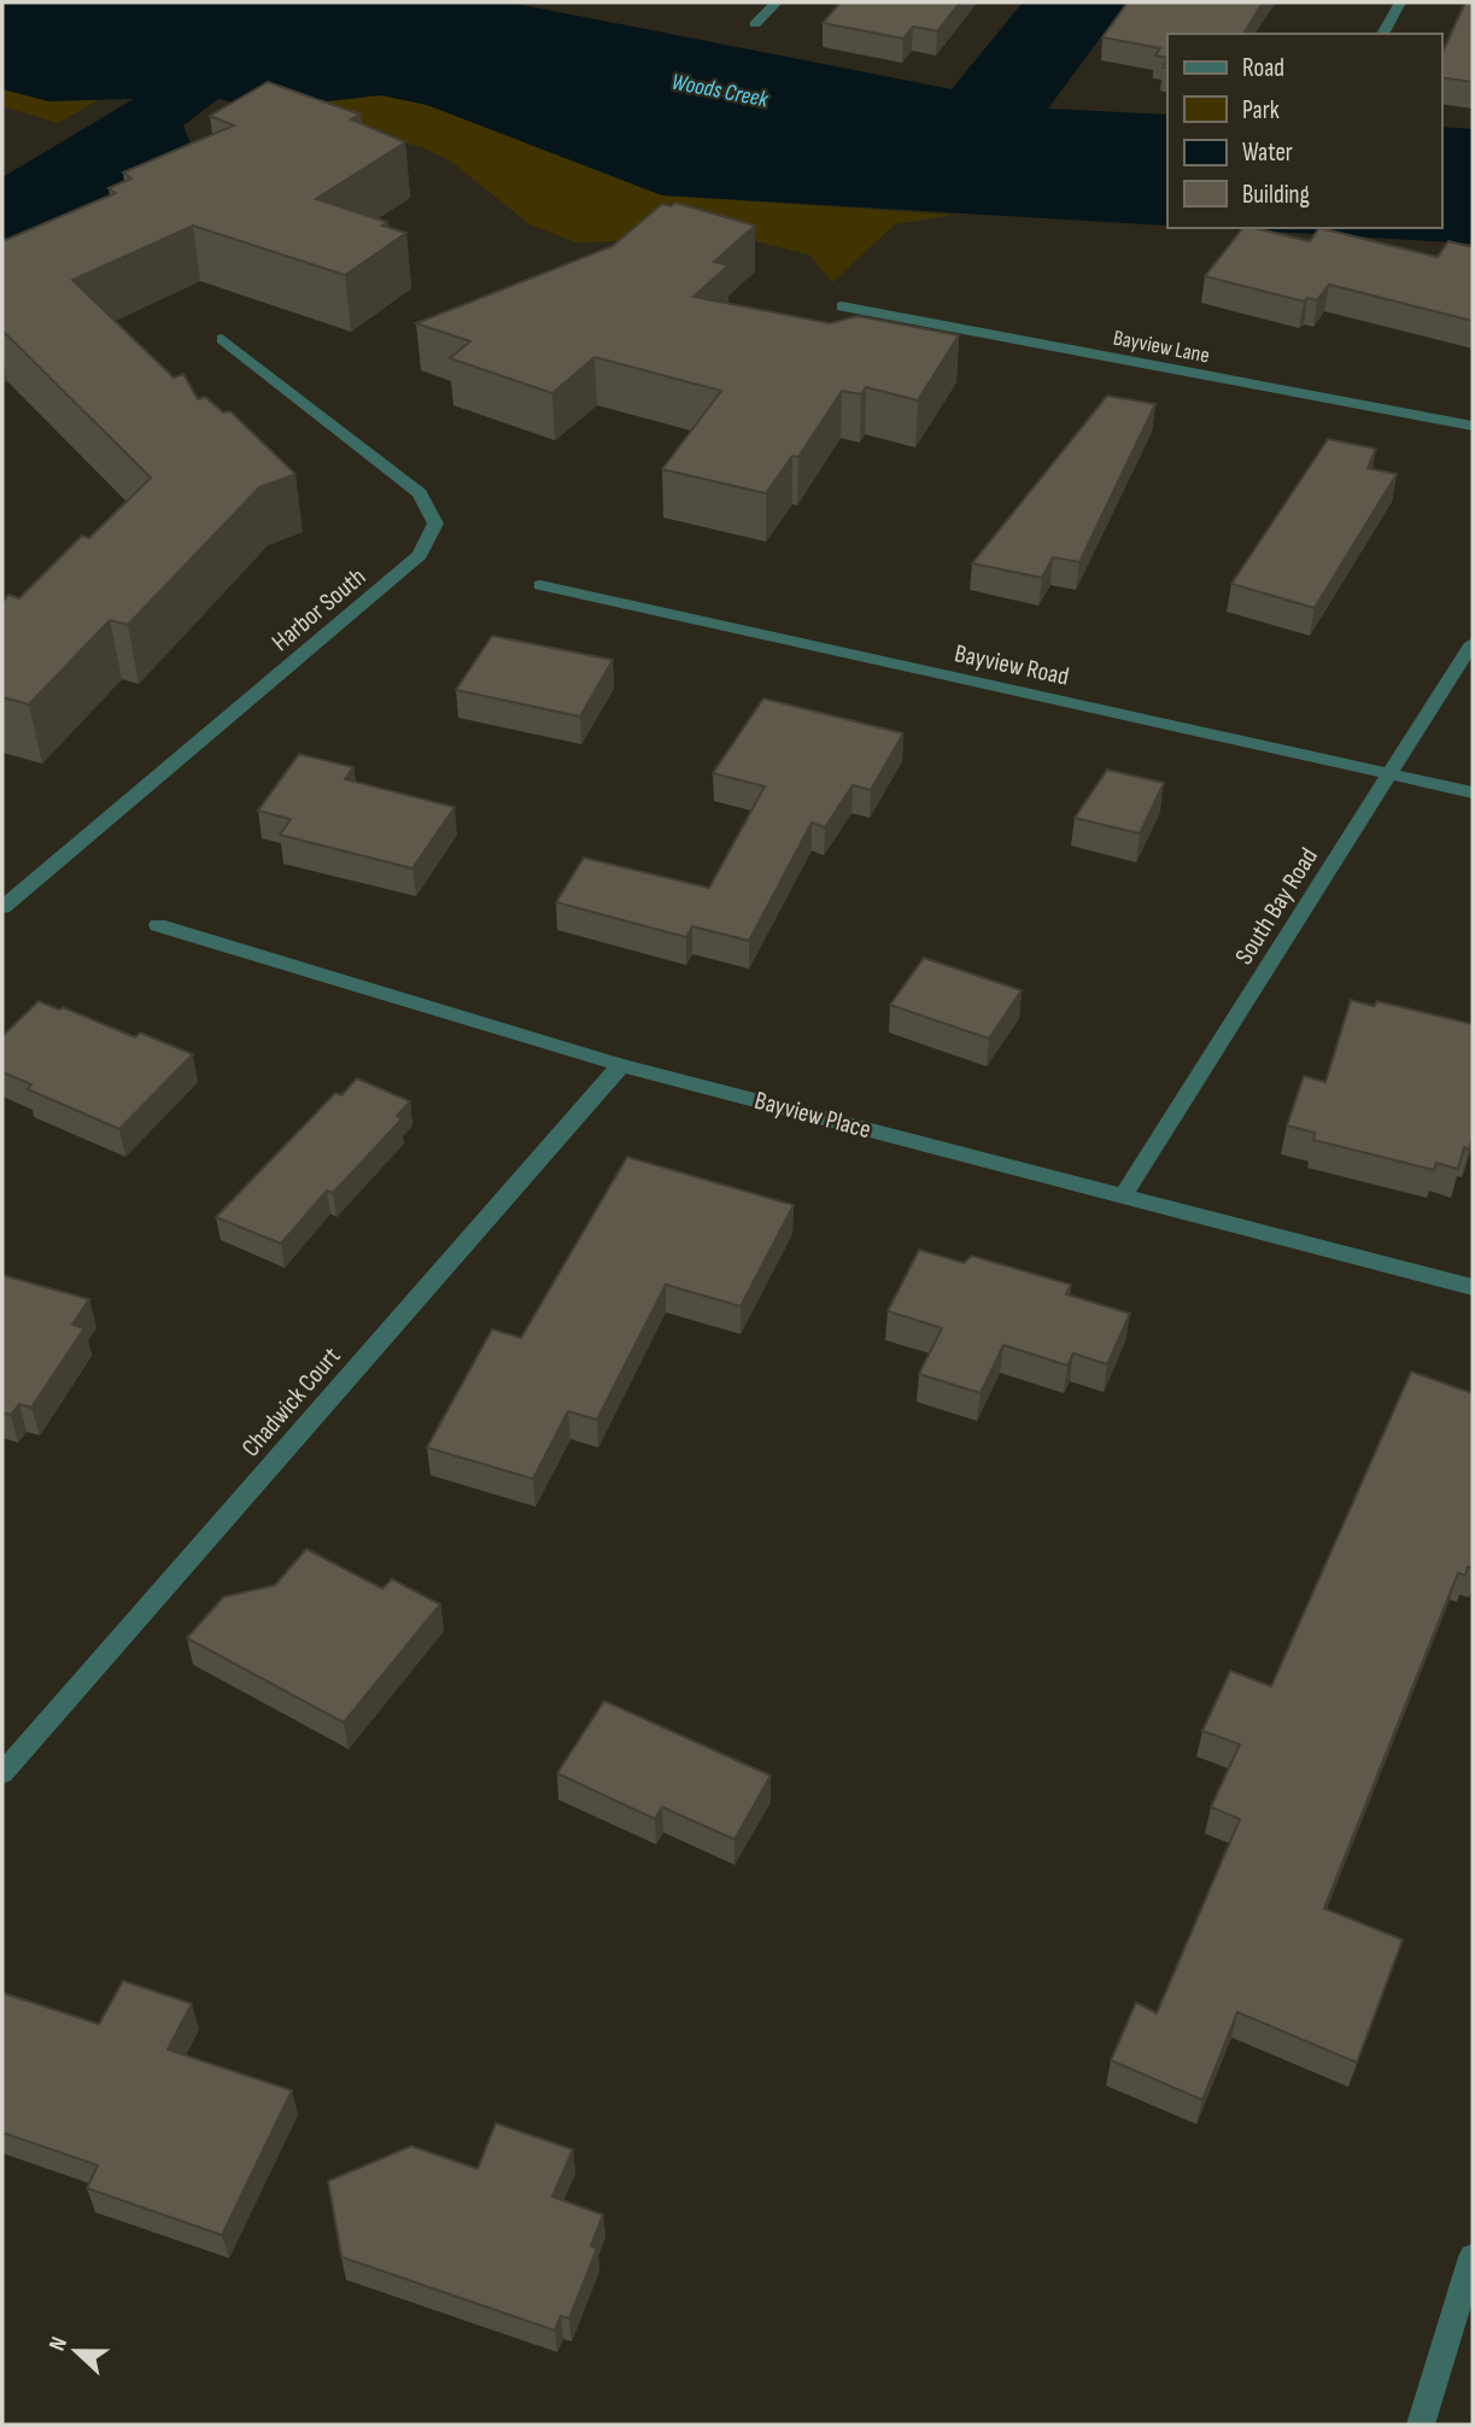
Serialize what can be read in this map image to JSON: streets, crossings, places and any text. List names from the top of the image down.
{
  "streets": {
    "street": [
      "Bayview Lane",
      "Harbor South",
      "Bayview Road",
      "South Bay Road",
      "Bayview Place",
      "Chadwick Court"
    ]
  },
  "crossings": [
    ["Bayview Road", "South Bay Road"],
    ["South Bay Road", "Bayview Place"],
    ["Bayview Place", "Chadwick Court"]
  ],
  "water": ["Woods Creek"],
  "legend": [
    "Road",
    "Park",
    "Water",
    "Building"
  ],
  "north": "left"
}
